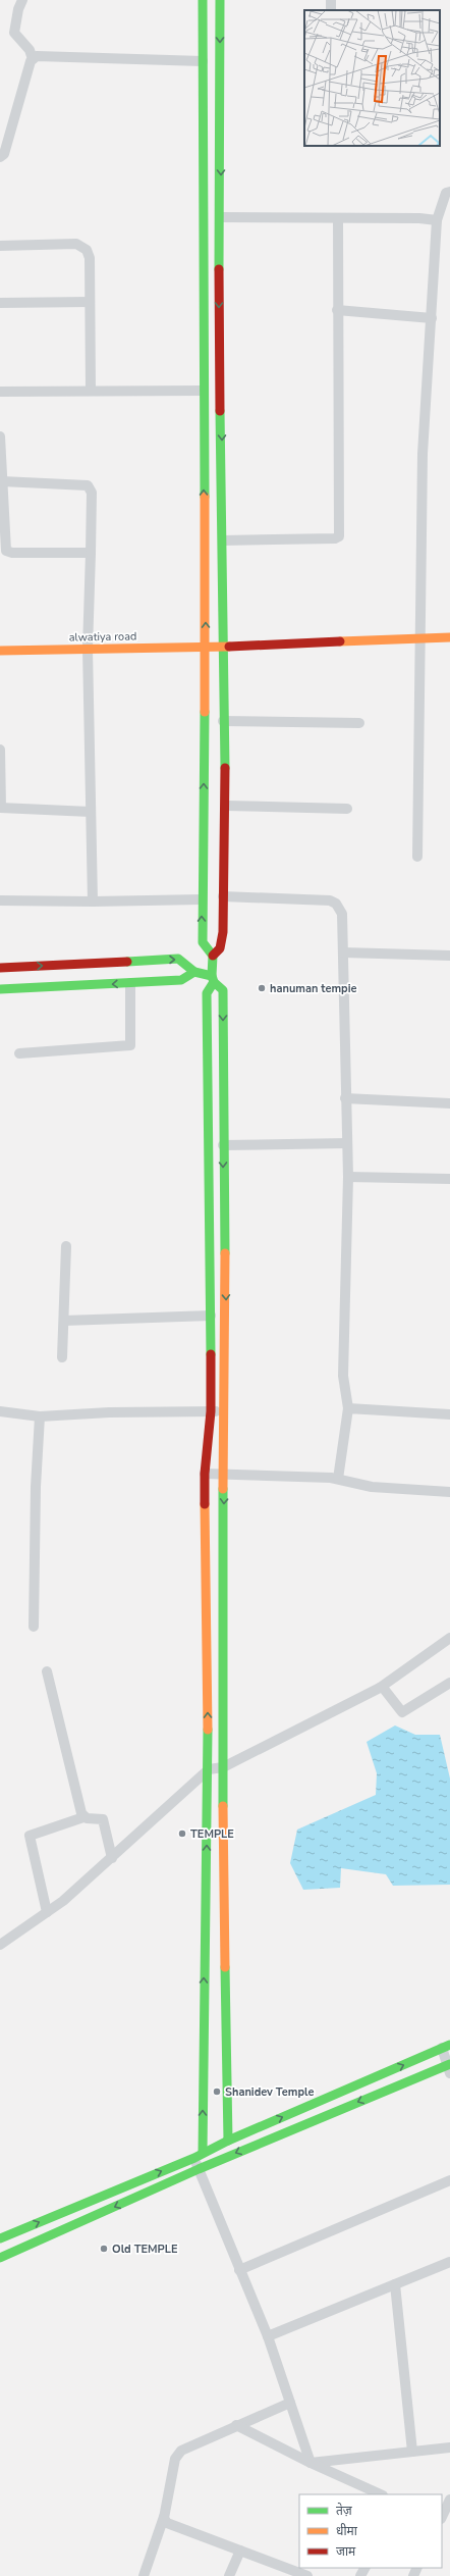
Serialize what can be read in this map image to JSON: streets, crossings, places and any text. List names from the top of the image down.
{
  "streets": {
    "main road": ["alwatiya road"]
  },
  "places": [
    "hanuman tempie",
    "TEMPLE",
    "Shanidev Temple",
    "Old TEMPLE"
  ],
  "legend": ["तेज़", "धीमा", "जाम"]
}
